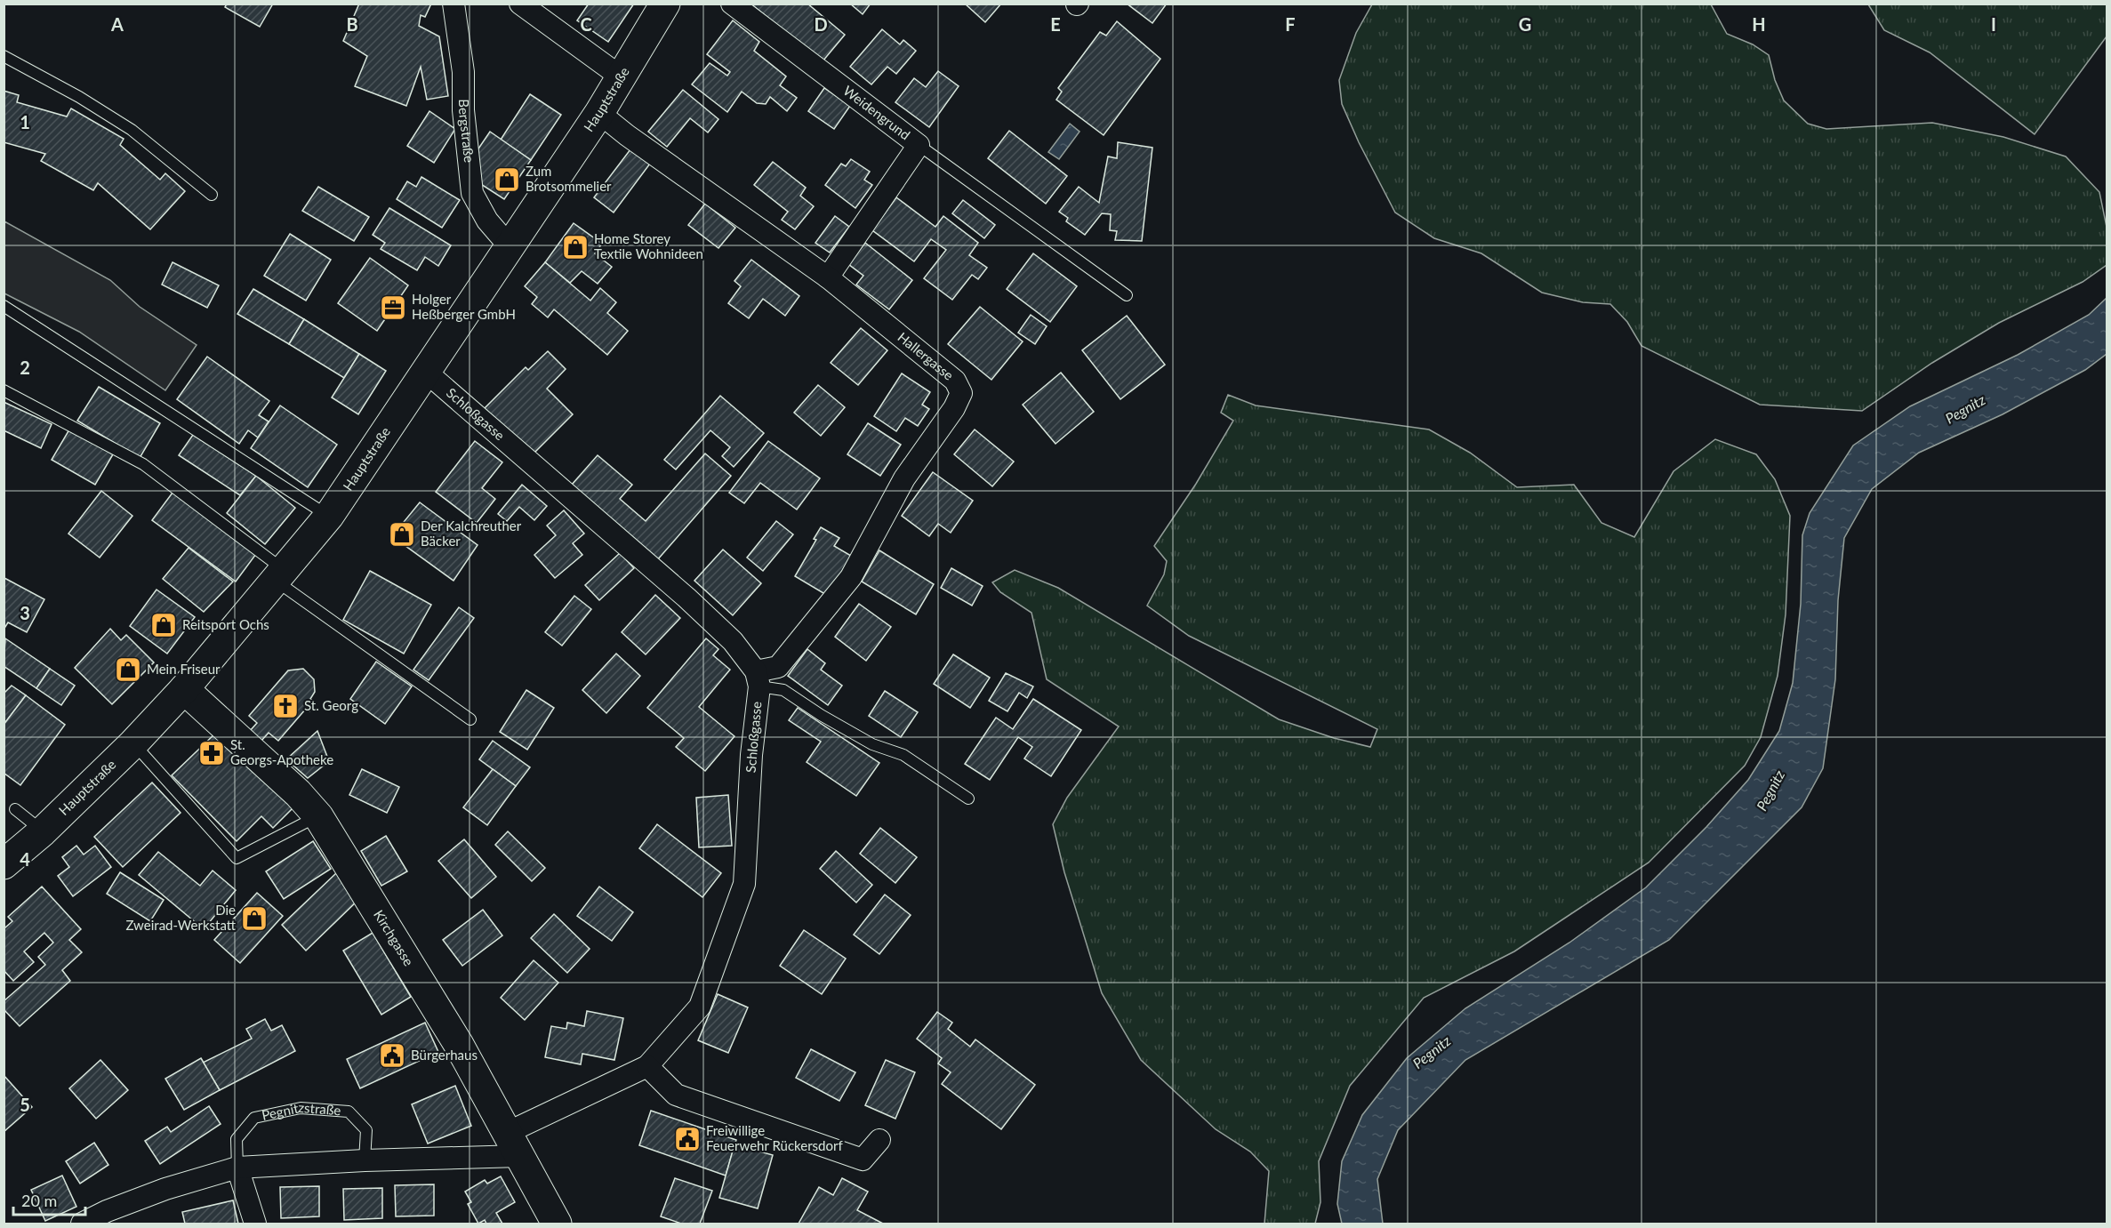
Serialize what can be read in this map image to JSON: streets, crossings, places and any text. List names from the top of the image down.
{
  "streets": {
    "main road": ["Hauptstraße", "Kirchgasse"],
    "street": [
      "Weidengrund",
      "Bergstraße",
      "Hallergasse",
      "Schloßgasse"
    ],
    "lane": ["Pegnitzstraße"]
  },
  "crossings": [
    ["Hauptstraße", "Bergstraße"],
    ["Hauptstraße", "Hallergasse"],
    ["Hauptstraße", "Schloßgasse"],
    ["Hauptstraße", "Kirchgasse"],
    ["Weidengrund", "Hallergasse"],
    ["Hallergasse", "Schloßgasse"],
    ["Schloßgasse", "Kirchgasse"]
  ],
  "water": ["Pegnitz"],
  "places": {
    "shop": [
      "Zum Brotsommelier",
      "Home Storey Textile Wohnideen",
      "Der Kalchreuther Bäcker",
      "Reitsport Ochs",
      "Mein Friseur",
      "Die Zweirad-Werkstatt"
    ],
    "office": ["Holger Heßberger GmbH"],
    "church": ["St. Georg"],
    "pharmacy": ["St. Georgs-Apotheke"],
    "public building": ["Bürgerhaus", "Freiwillige Feuerwehr Rückersdorf"]
  },
  "scale_bar": "20 m",
  "grid": {
    "columns": [
      "A",
      "B",
      "C",
      "D",
      "E",
      "F",
      "G",
      "H",
      "I"
    ],
    "rows": [
      "1",
      "2",
      "3",
      "4",
      "5"
    ]
  }
}
